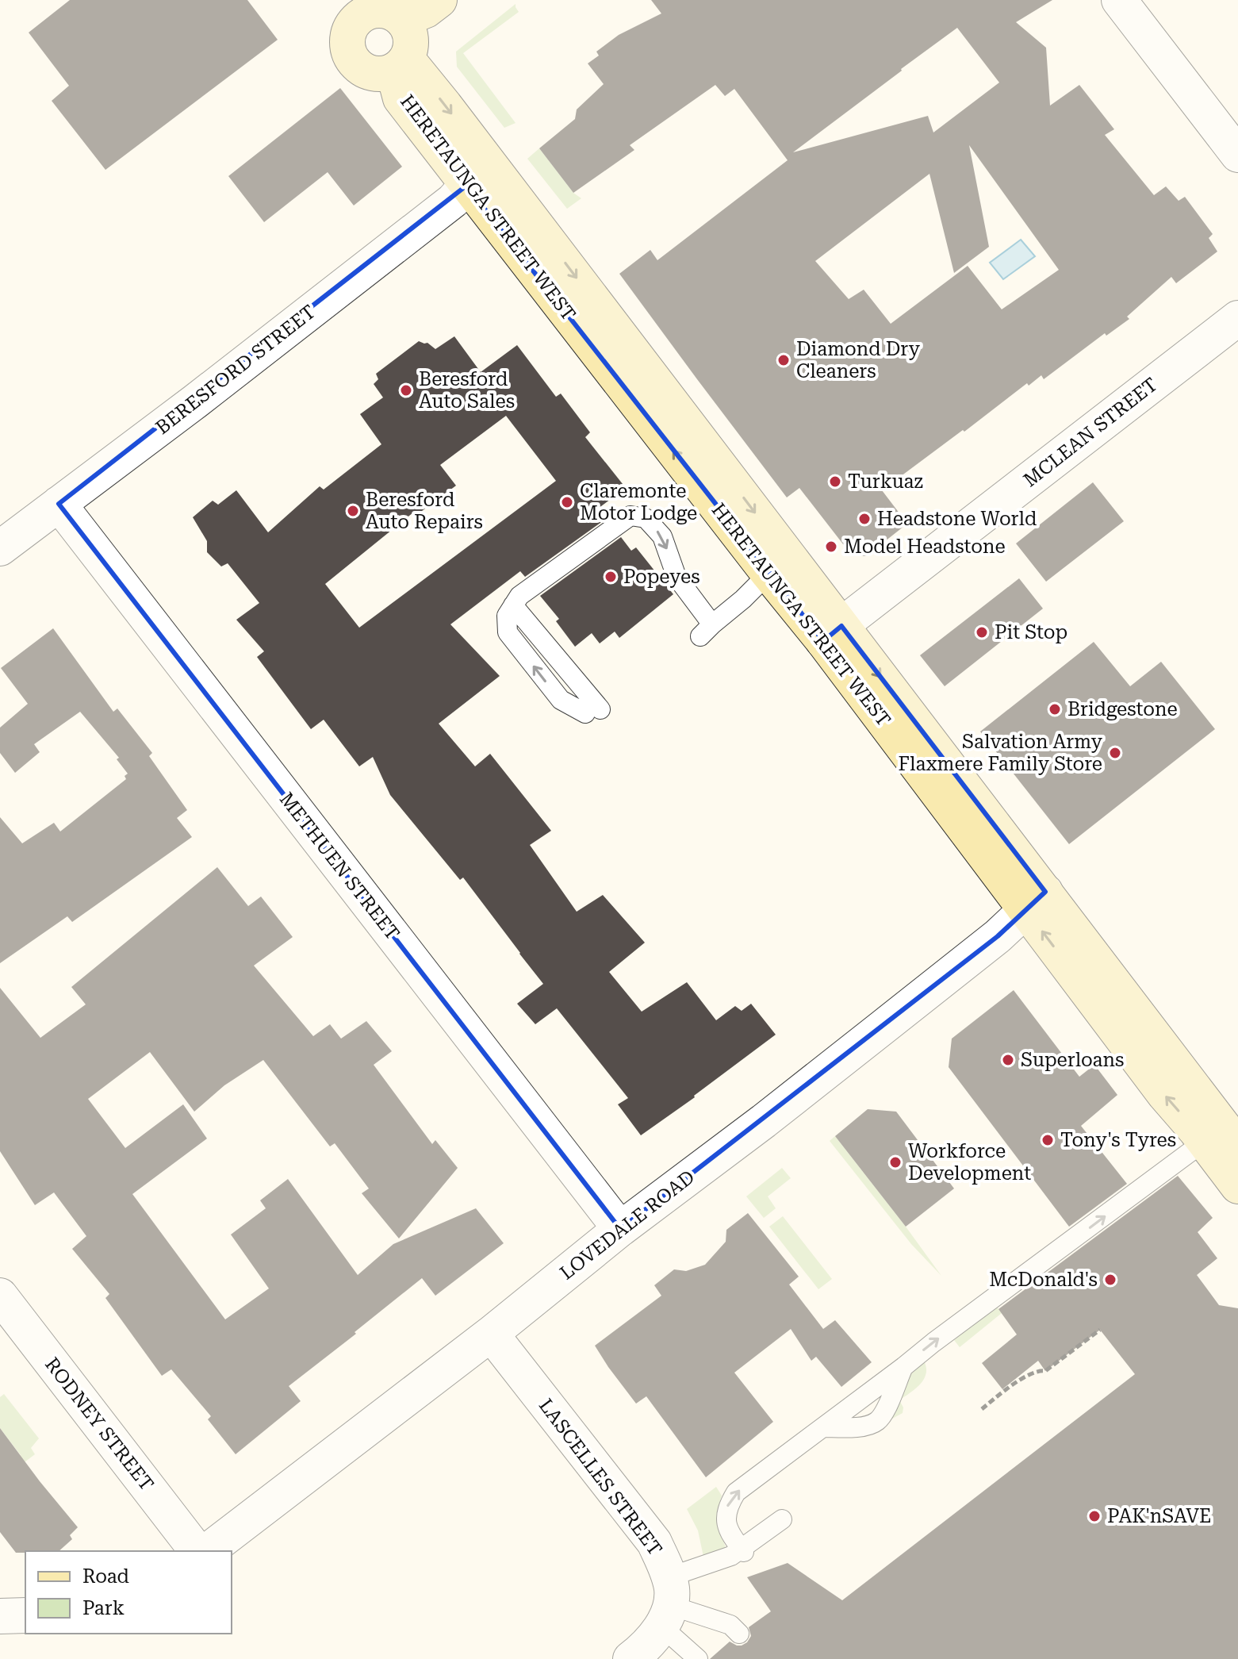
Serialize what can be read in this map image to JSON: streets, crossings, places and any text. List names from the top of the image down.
{
  "streets": {
    "main road": ["HERETAUNGA STREET WEST"],
    "street": [
      "BERESFORD STREET",
      "MCLEAN STREET",
      "METHUEN STREET",
      "LOVEDALE ROAD",
      "RODNEY STREET",
      "LASCELLES STREET"
    ]
  },
  "crossings": [
    ["HERETAUNGA STREET WEST", "BERESFORD STREET"],
    ["HERETAUNGA STREET WEST", "MCLEAN STREET"],
    ["HERETAUNGA STREET WEST", "LOVEDALE ROAD"],
    ["BERESFORD STREET", "METHUEN STREET"],
    ["METHUEN STREET", "LOVEDALE ROAD"],
    ["LOVEDALE ROAD", "LASCELLES STREET"]
  ],
  "places": [
    "Diamond Dry Cleaners",
    "Beresford Auto Sales",
    "Turkuaz",
    "Claremonte Motor Lodge",
    "Beresford Auto Repairs",
    "Headstone World",
    "Model Headstone",
    "Popeyes",
    "Pit Stop",
    "Bridgestone",
    "Salvation Army Flaxmere Family Store",
    "Superloans",
    "Tony's Tyres",
    "Workforce Development",
    "McDonald's",
    "PAK'nSAVE"
  ],
  "legend": ["Road", "Park"]
}
